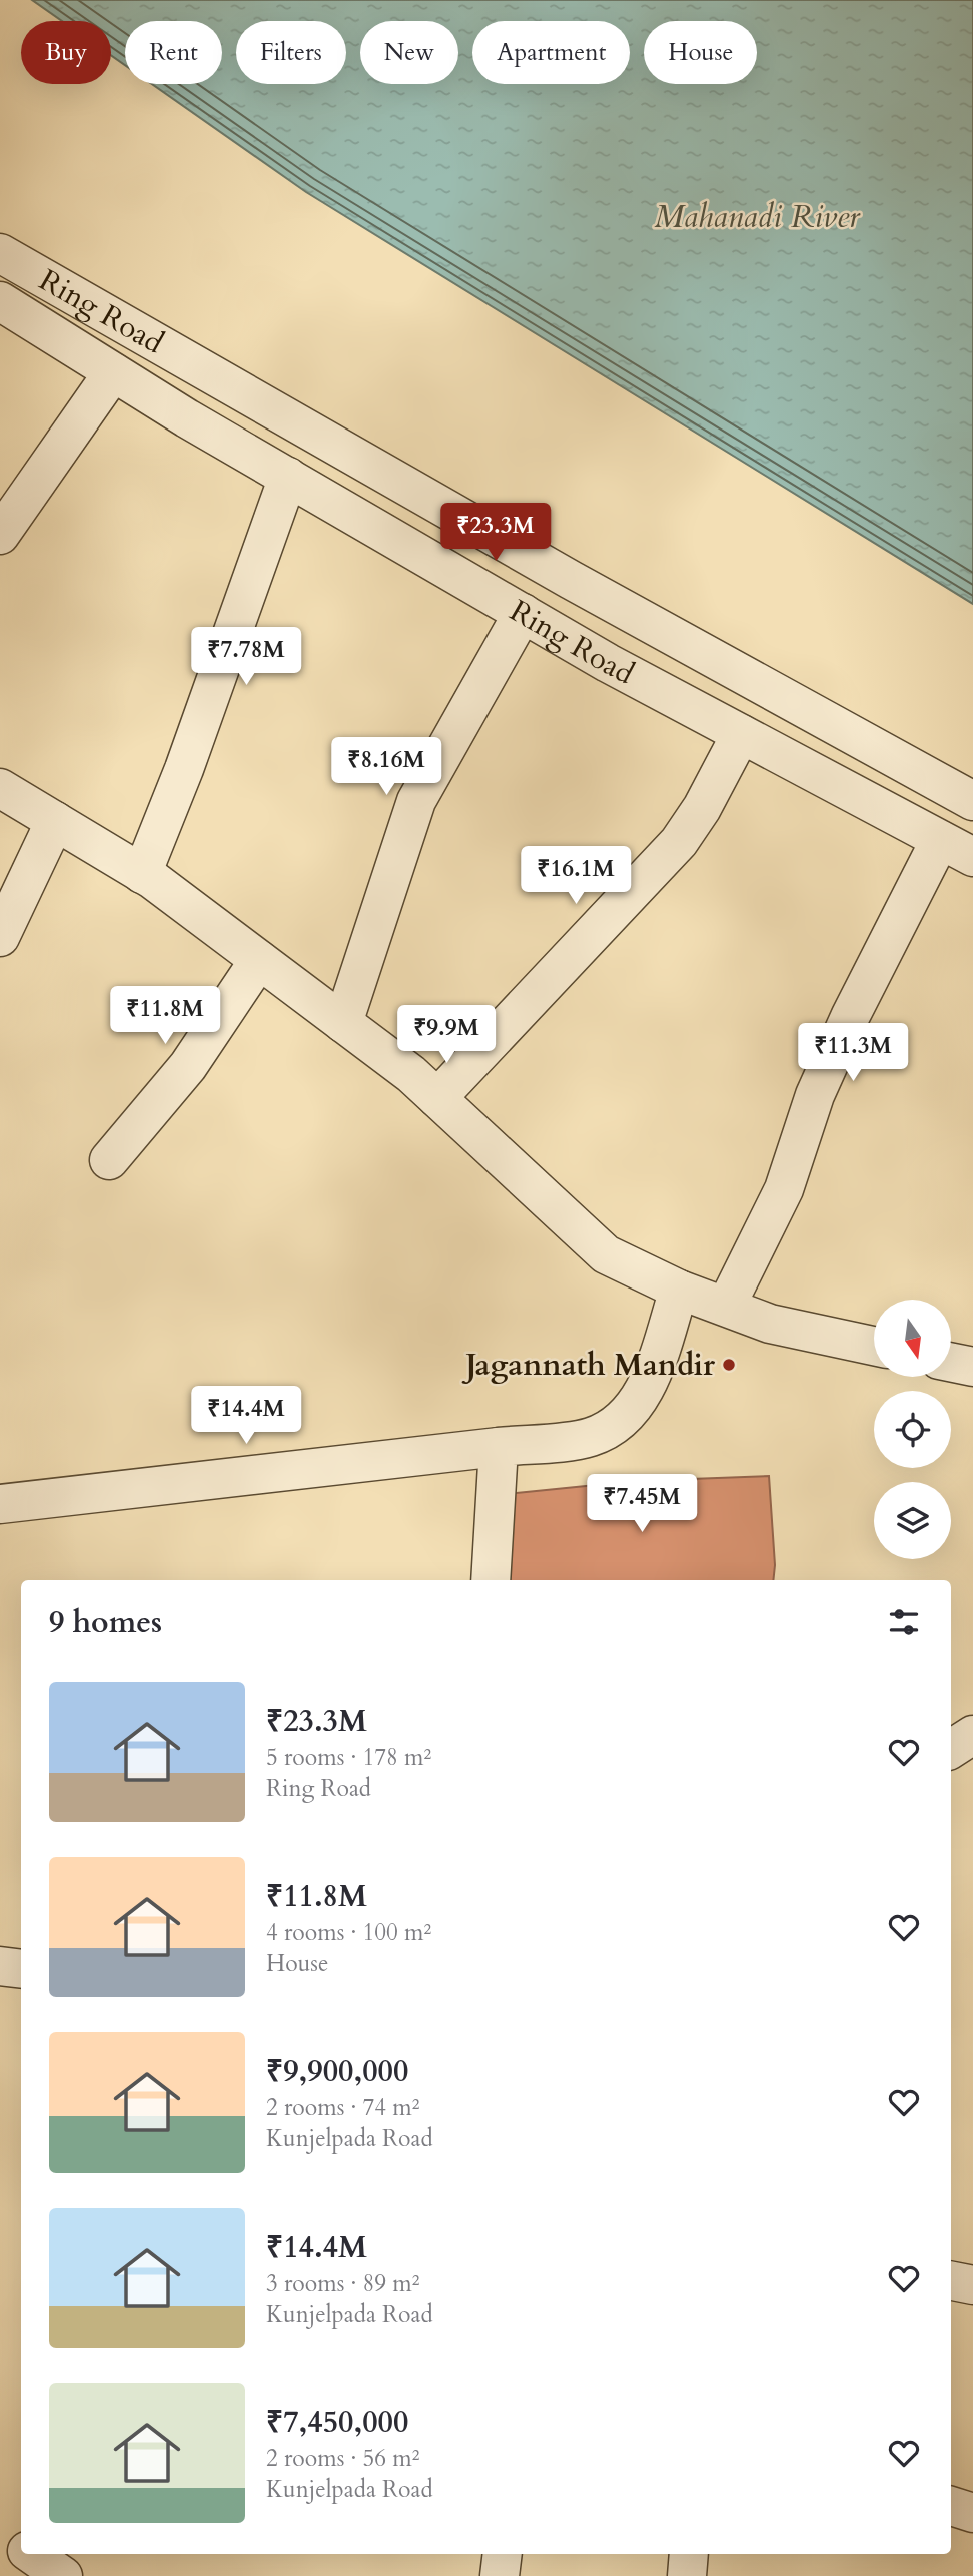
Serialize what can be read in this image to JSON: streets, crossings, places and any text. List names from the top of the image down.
{
  "streets": {
    "street": ["Ring Road"]
  },
  "water": ["Mahanadi River"],
  "places": ["Jagannath Mandir"],
  "north": "bottom",
  "page": {
    "chip": [
      "Buy",
      "Rent",
      "Filters",
      "New",
      "Apartment",
      "House"
    ],
    "price": [
      "₹23.3M",
      "₹7.78M",
      "₹8.16M",
      "₹16.1M",
      "₹11.8M",
      "₹9.9M",
      "₹11.3M",
      "₹14.4M",
      "₹7.45M"
    ],
    "heading": "9 homes",
    "list": [
      {
        "name": "₹23.3M",
        "note": "5 rooms · 178 m² · Ring Road"
      },
      {
        "name": "₹11.8M",
        "note": "4 rooms · 100 m² · House"
      },
      {
        "name": "₹9,900,000",
        "note": "2 rooms · 74 m² · Kunjelpada Road"
      },
      {
        "name": "₹14.4M",
        "note": "3 rooms · 89 m² · Kunjelpada Road"
      },
      {
        "name": "₹7,450,000",
        "note": "2 rooms · 56 m² · Kunjelpada Road"
      }
    ]
  }
}
